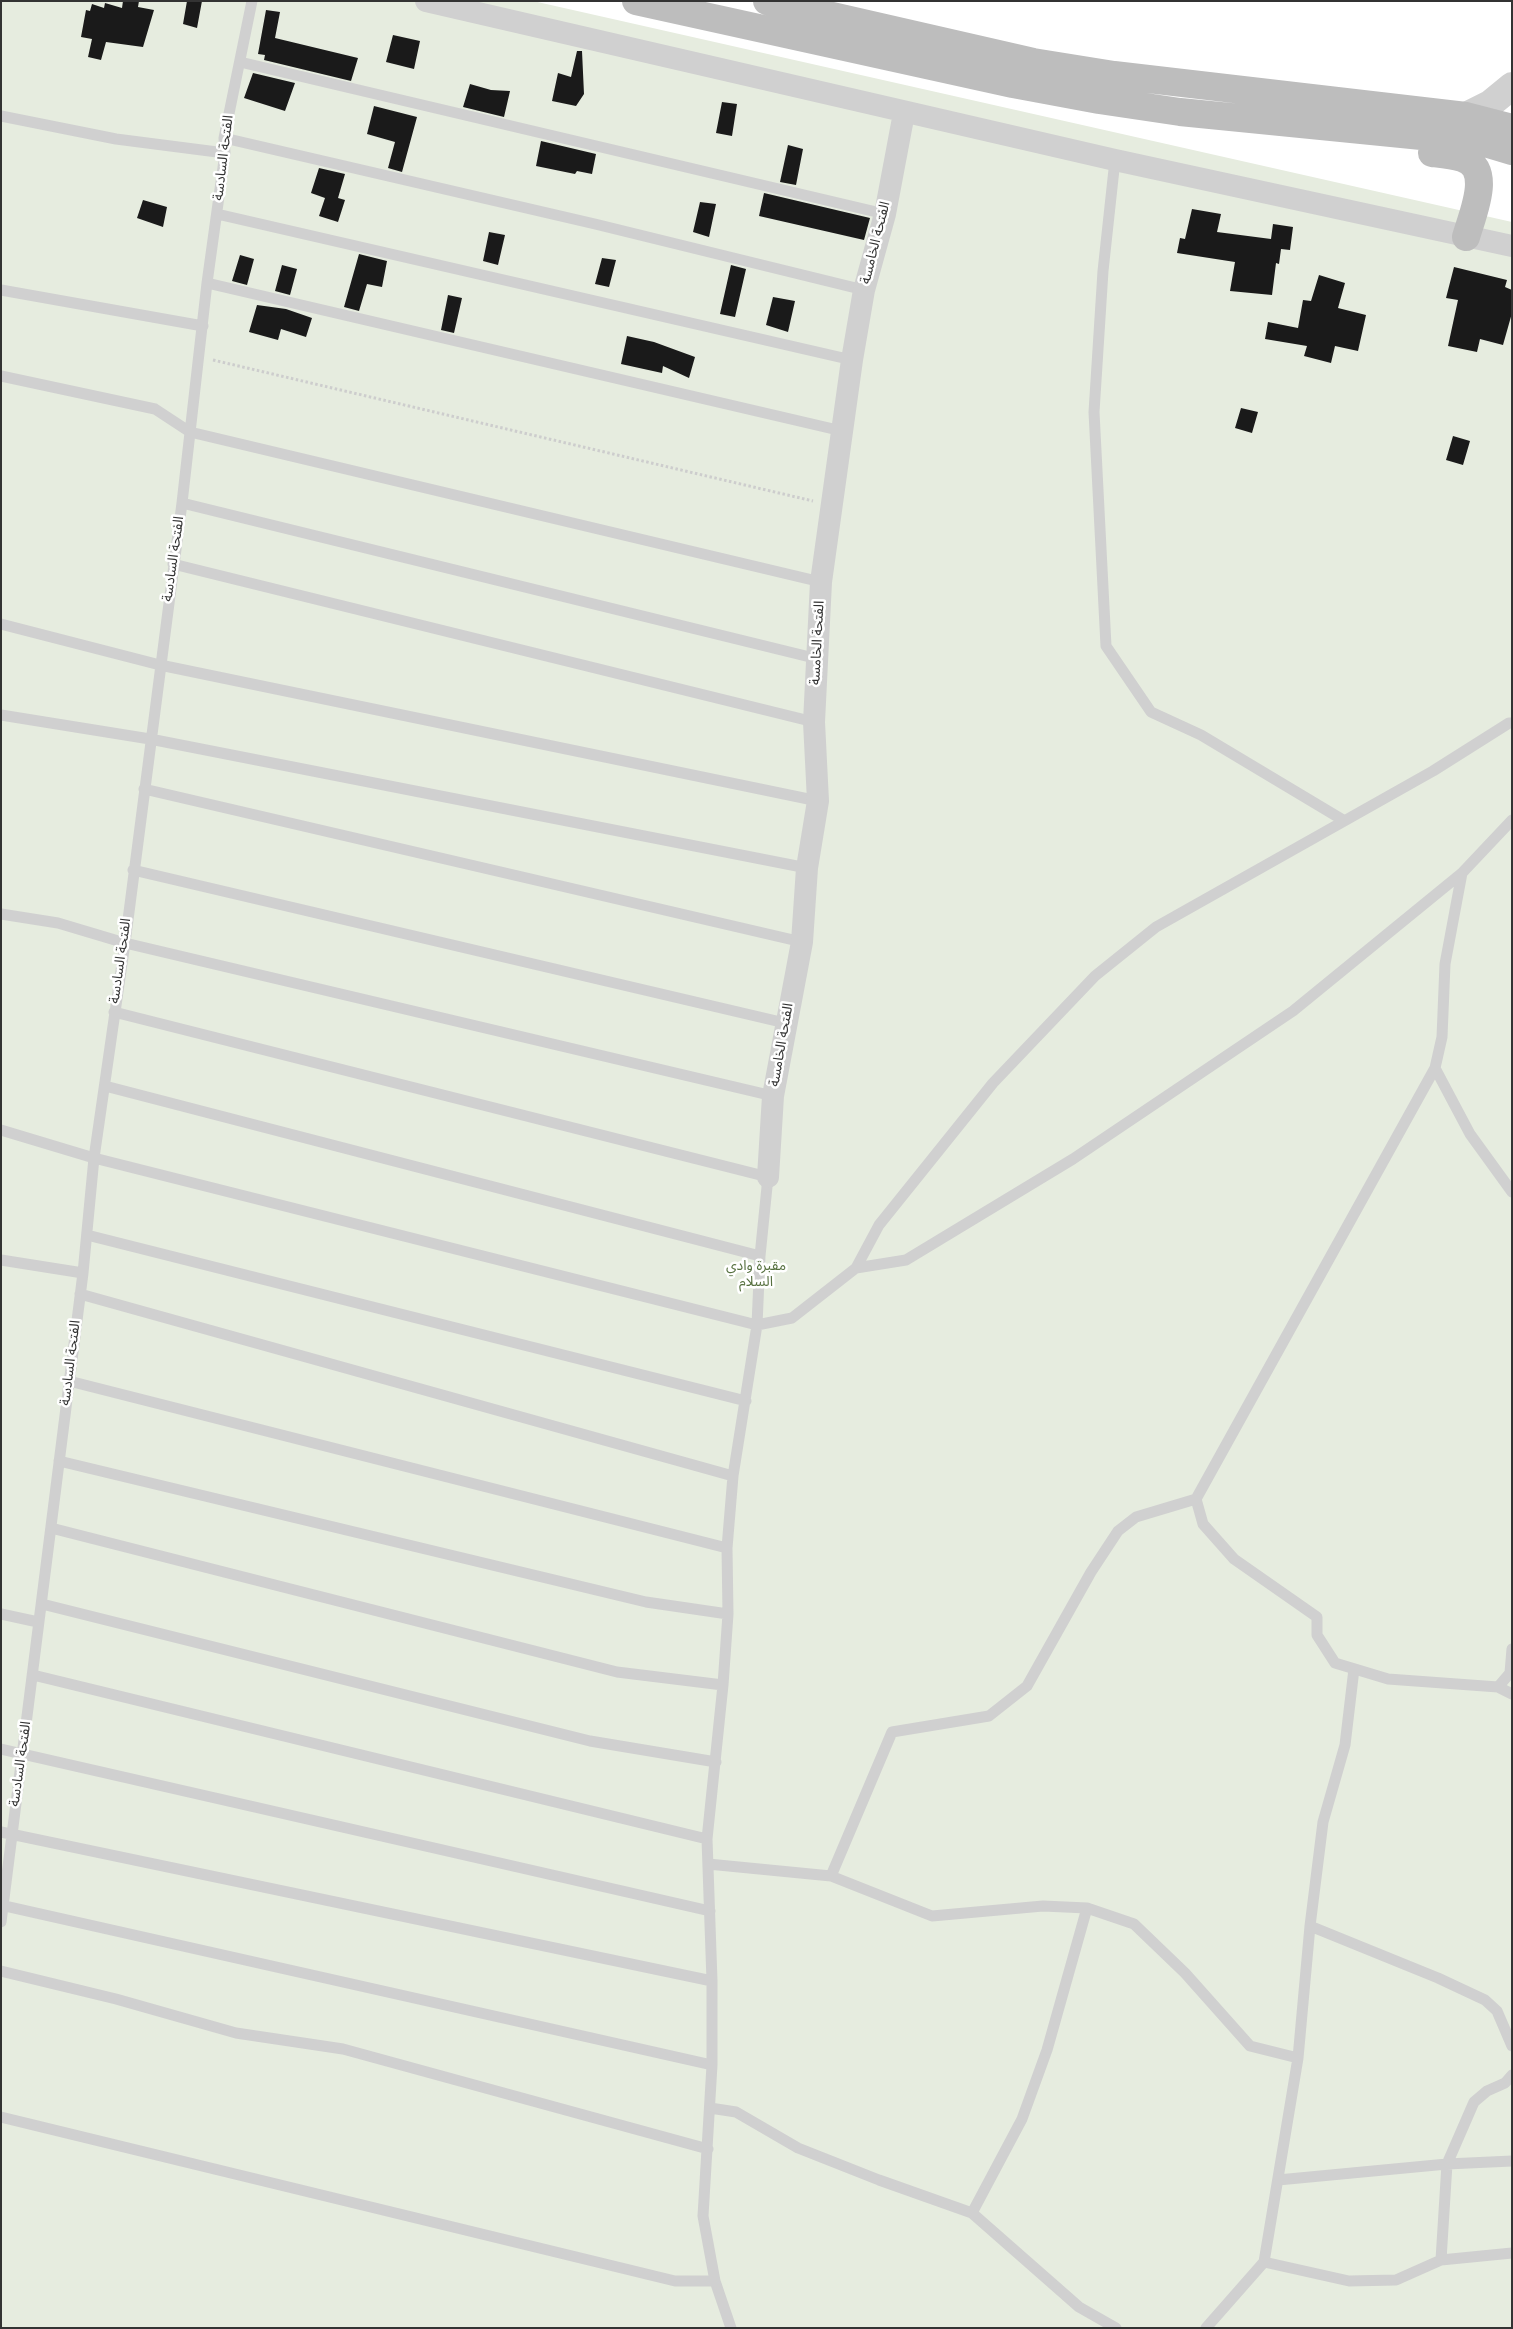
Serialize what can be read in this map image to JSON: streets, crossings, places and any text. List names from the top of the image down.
{
  "streets": {
    "street": ["الفتحة الخامسة"],
    "lane": ["الفتحة السادسة"]
  },
  "parks": ["مقبرة وادي السلام"]
}
